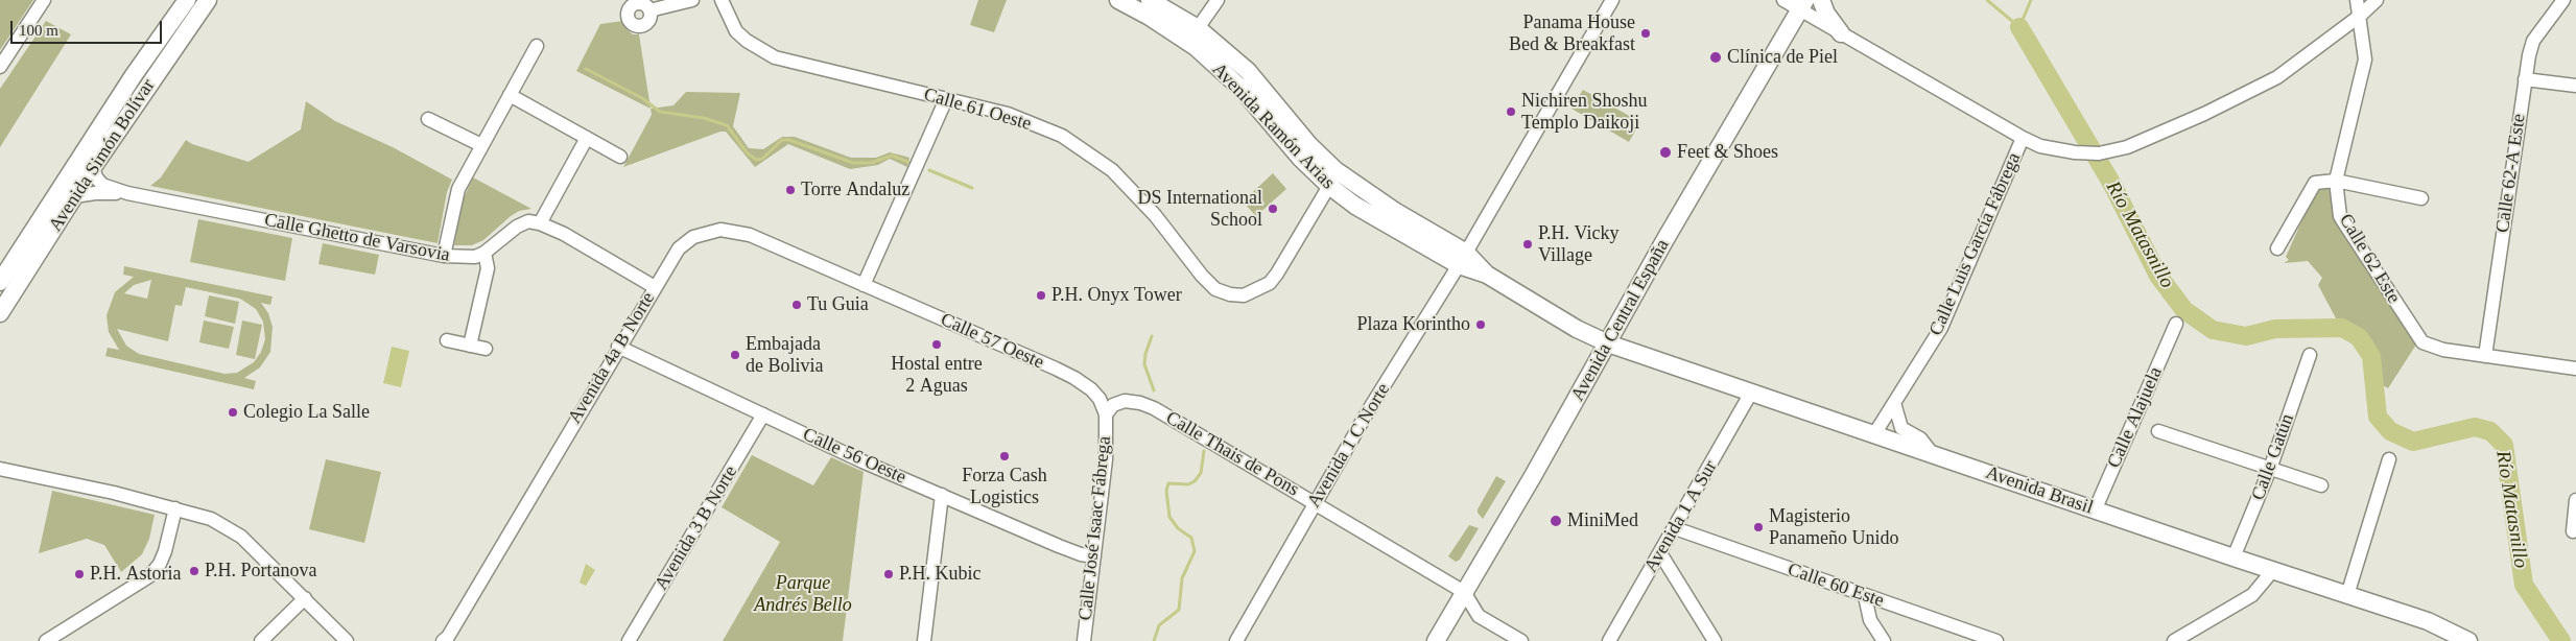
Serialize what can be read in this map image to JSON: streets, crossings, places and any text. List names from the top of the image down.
{
  "streets": {
    "main road": [
      "Avenida Ramón Arias",
      "Avenida Simón Bolívar",
      "Avenida Central España",
      "Avenida Brasil"
    ],
    "street": [
      "Calle 61 Oeste",
      "Calle 62-A Este",
      "Calle Ghetto de Varsovia",
      "Calle Luis García Fábrega",
      "Calle 62 Este",
      "Calle 57 Oeste",
      "Avenida 4a B Norte",
      "Calle Alajuela",
      "Avenida 1 C Norte",
      "Calle Thais de Pons",
      "Calle 56 Oeste",
      "Calle Gatún",
      "Avenida 1 A Sur",
      "Avenida 3 B Norte",
      "Calle José Isaac Fábrega",
      "Calle 60 Este"
    ]
  },
  "crossings": [
    ["Calle 61 Oeste", "Avenida Ramón Arias"],
    ["Avenida Ramón Arias", "Avenida Central España"],
    ["Avenida Ramón Arias", "Avenida 1 C Norte"],
    ["Avenida Ramón Arias", "Avenida Brasil"],
    ["Avenida Simón Bolívar", "Calle Ghetto de Varsovia"],
    ["Calle 62-A Este", "Calle 62 Este"],
    ["Calle Luis García Fábrega", "Avenida Brasil"],
    ["Avenida Central España", "Calle Thais de Pons"],
    ["Avenida Central España", "Avenida Brasil"],
    ["Calle 57 Oeste", "Avenida 4a B Norte"],
    ["Calle 57 Oeste", "Calle Thais de Pons"],
    ["Calle 57 Oeste", "Calle José Isaac Fábrega"],
    ["Avenida 4a B Norte", "Calle 56 Oeste"],
    ["Calle Alajuela", "Avenida Brasil"],
    ["Avenida 1 C Norte", "Calle Thais de Pons"],
    ["Calle Thais de Pons", "Calle José Isaac Fábrega"],
    ["Calle 56 Oeste", "Avenida 3 B Norte"],
    ["Calle 56 Oeste", "Calle José Isaac Fábrega"],
    ["Calle Gatún", "Avenida Brasil"],
    ["Avenida Brasil", "Avenida 1 A Sur"],
    ["Avenida 1 A Sur", "Calle 60 Este"]
  ],
  "water": ["Río Matasnillo"],
  "parks": ["Parque Andrés Bello"],
  "places": [
    "Panama House Bed & Breakfast",
    "Clínica de Piel",
    "Nichiren Shoshu Templo Daikoji",
    "Feet & Shoes",
    "Torre Andaluz",
    "DS International School",
    "P.H. Vicky Village",
    "P.H. Onyx Tower",
    "Tu Guia",
    "Plaza Korintho",
    "Hostal entre 2 Aguas",
    "Embajada de Bolivia",
    "Colegio La Salle",
    "Forza Cash Logistics",
    "MiniMed",
    "Magisterio Panameño Unido",
    "P.H. Portanova",
    "P.H. Astoria",
    "P.H. Kubic"
  ],
  "scale_bar": "100 m"
}
